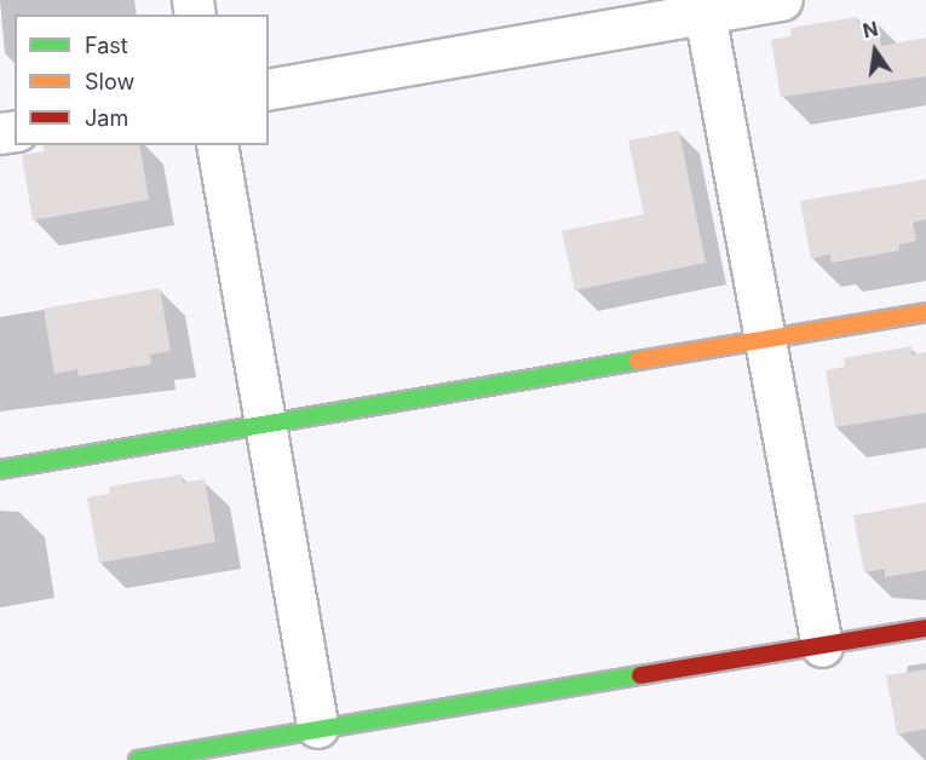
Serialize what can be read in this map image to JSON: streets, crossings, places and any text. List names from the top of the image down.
{
  "legend": ["Fast", "Slow", "Jam"],
  "north": "top"
}
